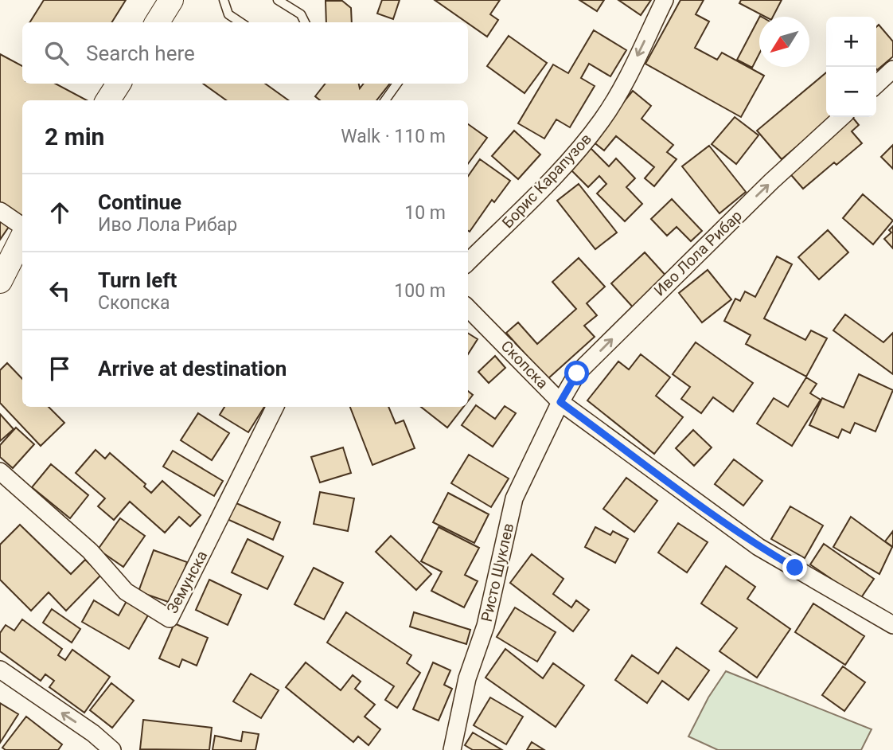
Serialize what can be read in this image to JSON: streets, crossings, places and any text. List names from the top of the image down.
{
  "streets": {
    "street": [
      "Борис Карапузов",
      "Иво Лола Рибар",
      "Скопска",
      "Ристо Шуклев",
      "Земунска"
    ]
  },
  "crossings": [
    ["Иво Лола Рибар", "Скопска"],
    ["Иво Лола Рибар", "Ристо Шуклев"],
    ["Скопска", "Ристо Шуклев"]
  ],
  "one_way": ["Борис Карапузов", "Иво Лола Рибар"],
  "north": "bottom left",
  "page": {
    "map_buttons": ["+", "−"],
    "search": "Search here",
    "heading": ["2 min", "Walk · 110 m"],
    "list": [
      ["Continue", "Иво Лола Рибар", "10 m"],
      ["Turn left", "Скопска", "100 m"],
      "Arrive at destination"
    ]
  }
}
